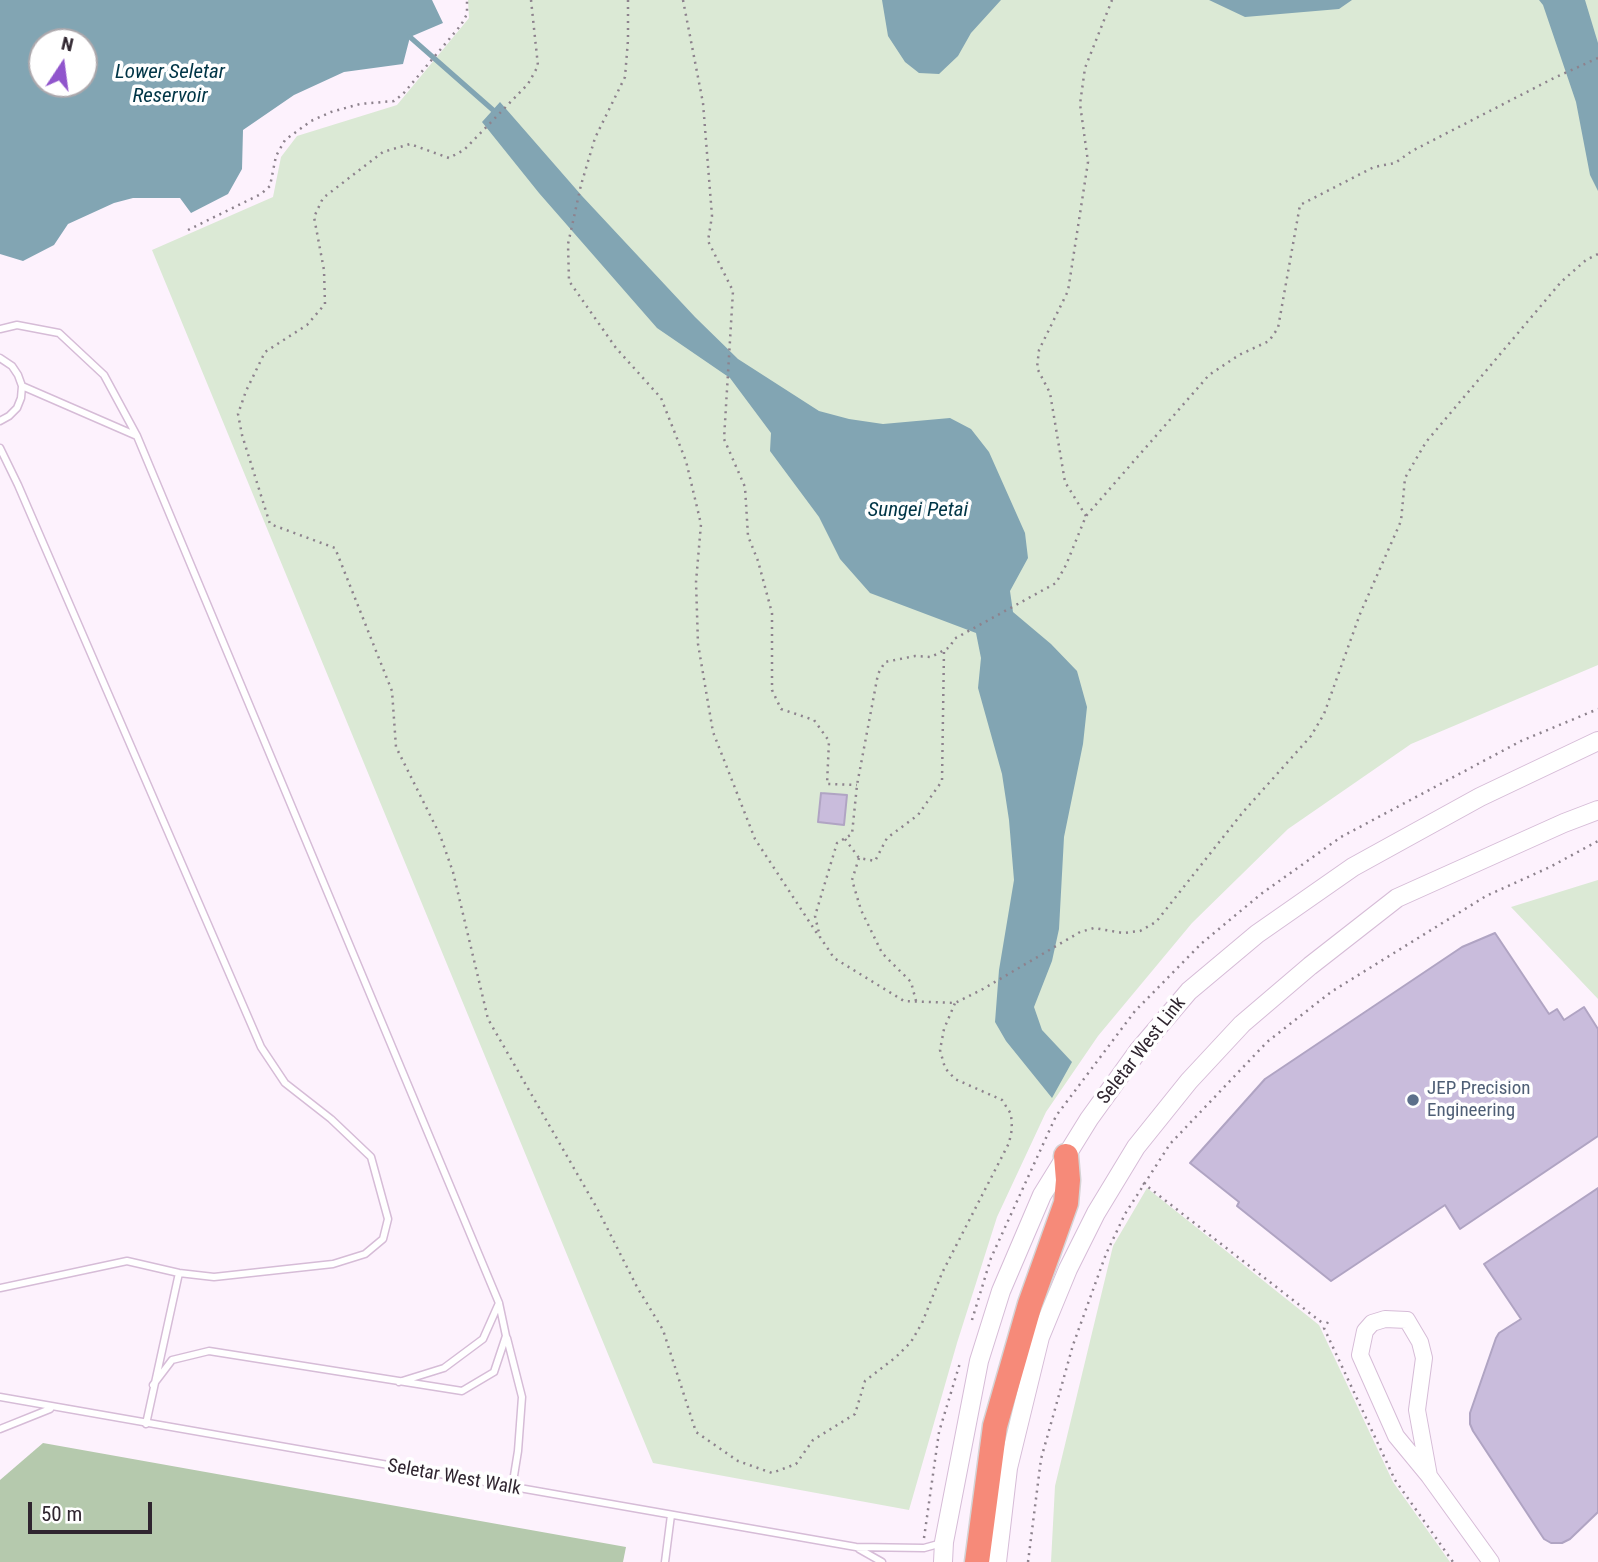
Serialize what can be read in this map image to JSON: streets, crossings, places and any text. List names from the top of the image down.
{
  "streets": {
    "main road": ["Seletar West Link"],
    "lane": ["Seletar West Walk"]
  },
  "crossings": [
    ["Seletar West Link", "Seletar West Walk"]
  ],
  "water": ["Lower Seletar Reservoir", "Sungei Petai"],
  "places": ["JEP Precision Engineering"],
  "scale_bar": "50 m",
  "north": "top"
}
